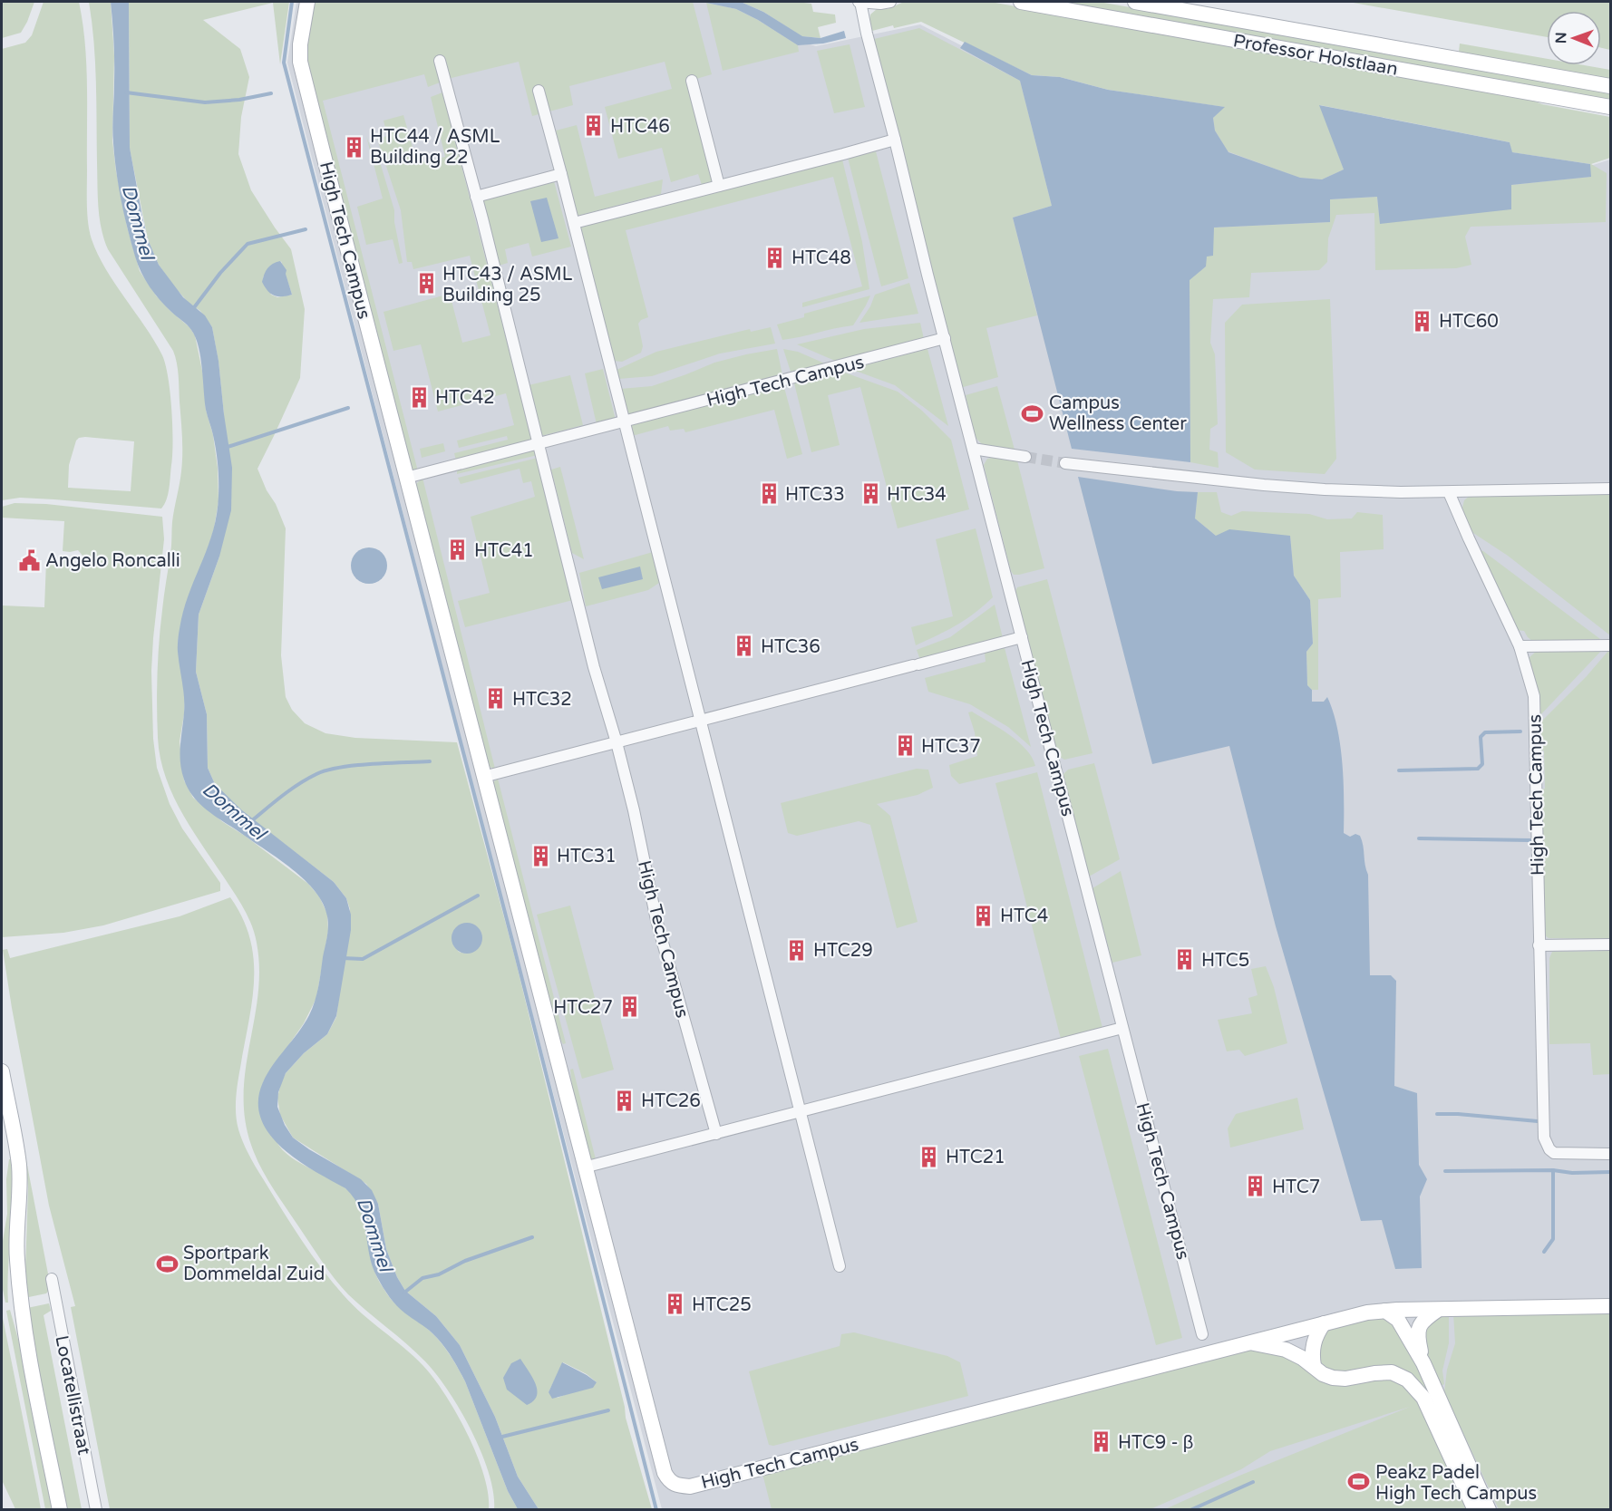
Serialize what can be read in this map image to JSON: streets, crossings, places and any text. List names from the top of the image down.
{
  "streets": {
    "street": ["Professor Holstlaan", "High Tech Campus", "Locatellistraat"]
  },
  "water": ["Dommel"],
  "places": {
    "building": [
      "HTC46",
      "HTC44 / ASML Building 22",
      "HTC48",
      "HTC43 / ASML Building 25",
      "HTC60",
      "HTC42",
      "HTC33",
      "HTC34",
      "HTC41",
      "HTC36",
      "HTC32",
      "HTC37",
      "HTC31",
      "HTC4",
      "HTC29",
      "HTC5",
      "HTC27",
      "HTC26",
      "HTC21",
      "HTC7",
      "HTC25",
      "HTC9 - β"
    ],
    "sports": ["Campus Wellness Center", "Sportpark Dommeldal Zuid", "Peakz Padel High Tech Campus"],
    "public building": ["Angelo Roncalli"]
  },
  "north": "left"
}
